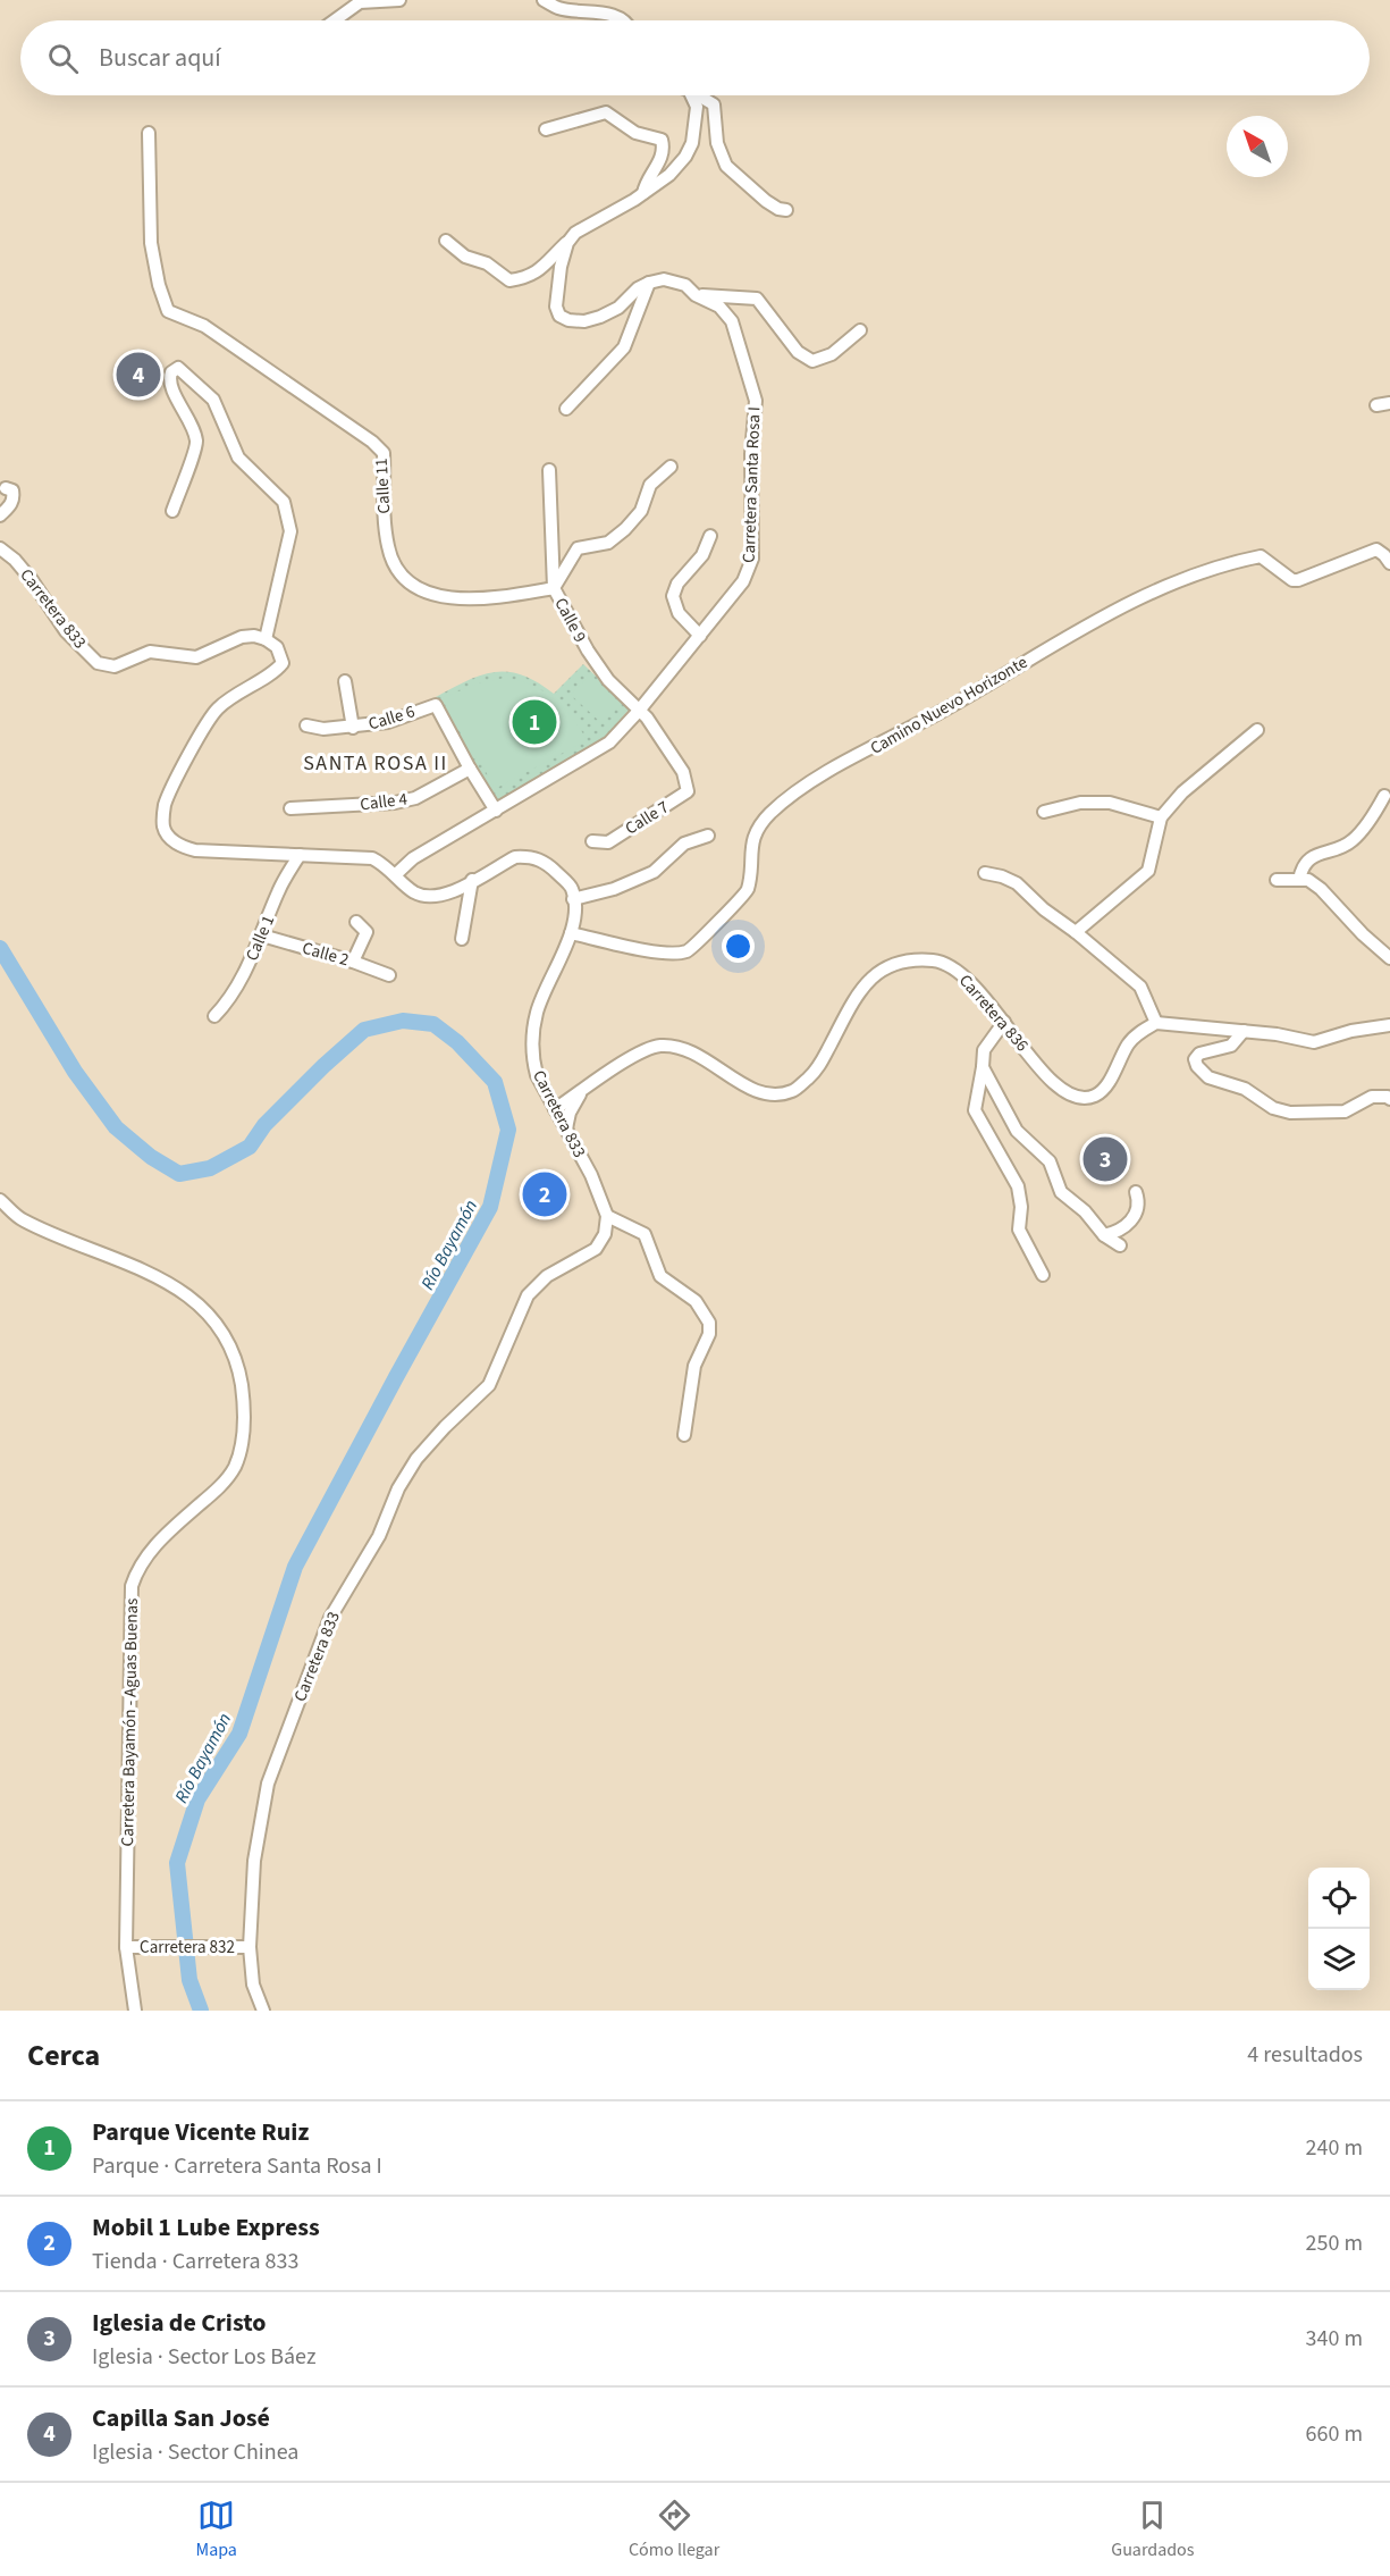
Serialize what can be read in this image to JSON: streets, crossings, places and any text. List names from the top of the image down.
{
  "streets": {
    "street": [
      "Carretera Santa Rosa I",
      "Calle 11",
      "Carretera 833",
      "Calle 9",
      "Camino Nuevo Horizonte",
      "Calle 6",
      "Calle 4",
      "Calle 7",
      "Calle 1",
      "Calle 2",
      "Carretera 836",
      "Carretera Bayamón - Aguas Buenas",
      "Carretera 832"
    ]
  },
  "crossings": [
    ["Carretera Santa Rosa I", "Calle 9"],
    ["Carretera Santa Rosa I", "Calle 6"],
    ["Carretera Santa Rosa I", "Calle 7"],
    ["Calle 11", "Calle 9"],
    ["Carretera 833", "Camino Nuevo Horizonte"],
    ["Carretera 833", "Carretera 836"],
    ["Carretera 833", "Carretera 832"],
    ["Calle 9", "Calle 7"],
    ["Calle 6", "Calle 4"],
    ["Calle 1", "Calle 2"],
    ["Carretera Bayamón - Aguas Buenas", "Carretera 832"]
  ],
  "districts": ["SANTA ROSA II"],
  "water": ["Río Bayamón"],
  "north": "top left",
  "page": {
    "search": "Buscar aquí",
    "pins": [
      "4",
      "1",
      "3",
      "2"
    ],
    "heading": ["Cerca", "4 resultados"],
    "list": [
      {
        "mark": "1",
        "name": "Parque Vicente Ruiz",
        "note": "Parque · Carretera Santa Rosa I",
        "value": "240 m"
      },
      {
        "mark": "2",
        "name": "Mobil 1 Lube Express",
        "note": "Tienda · Carretera 833",
        "value": "250 m"
      },
      {
        "mark": "3",
        "name": "Iglesia de Cristo",
        "note": "Iglesia · Sector Los Báez",
        "value": "340 m"
      },
      {
        "mark": "4",
        "name": "Capilla San José",
        "note": "Iglesia · Sector Chinea",
        "value": "660 m"
      }
    ],
    "nav": ["Mapa", "Cómo llegar", "Guardados"]
  }
}
